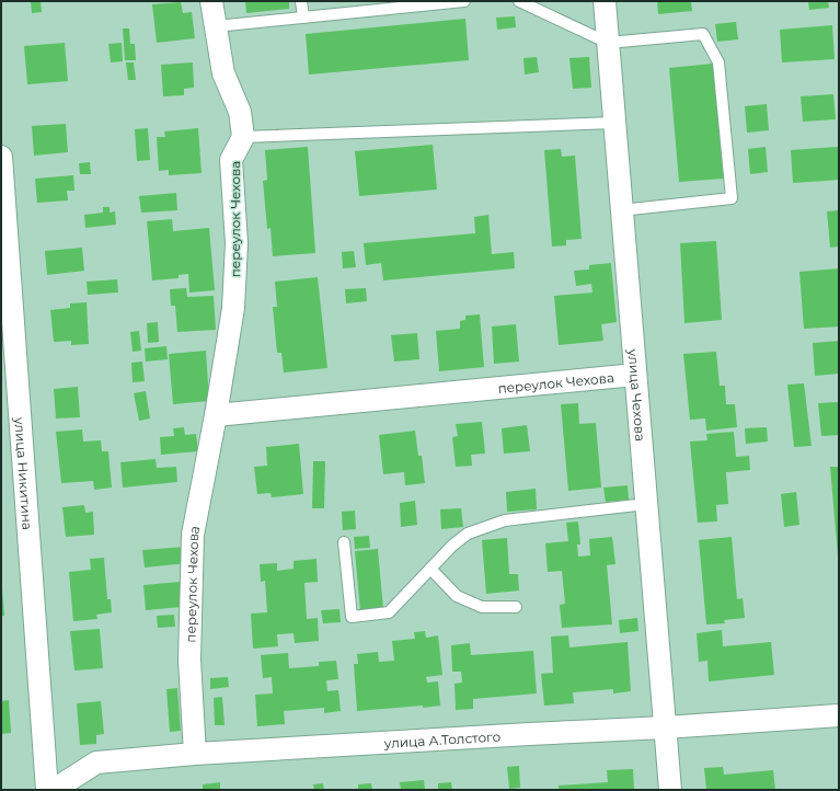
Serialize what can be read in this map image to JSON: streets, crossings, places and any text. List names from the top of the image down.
{
  "streets": {
    "street": [
      "переулок Чехова",
      "улица Чехова",
      "улица Никитина",
      "улица А.Толстого"
    ]
  },
  "crossings": [
    ["переулок Чехова", "улица Чехова"],
    ["переулок Чехова", "улица А.Толстого"],
    ["улица Чехова", "улица А.Толстого"]
  ]
}
